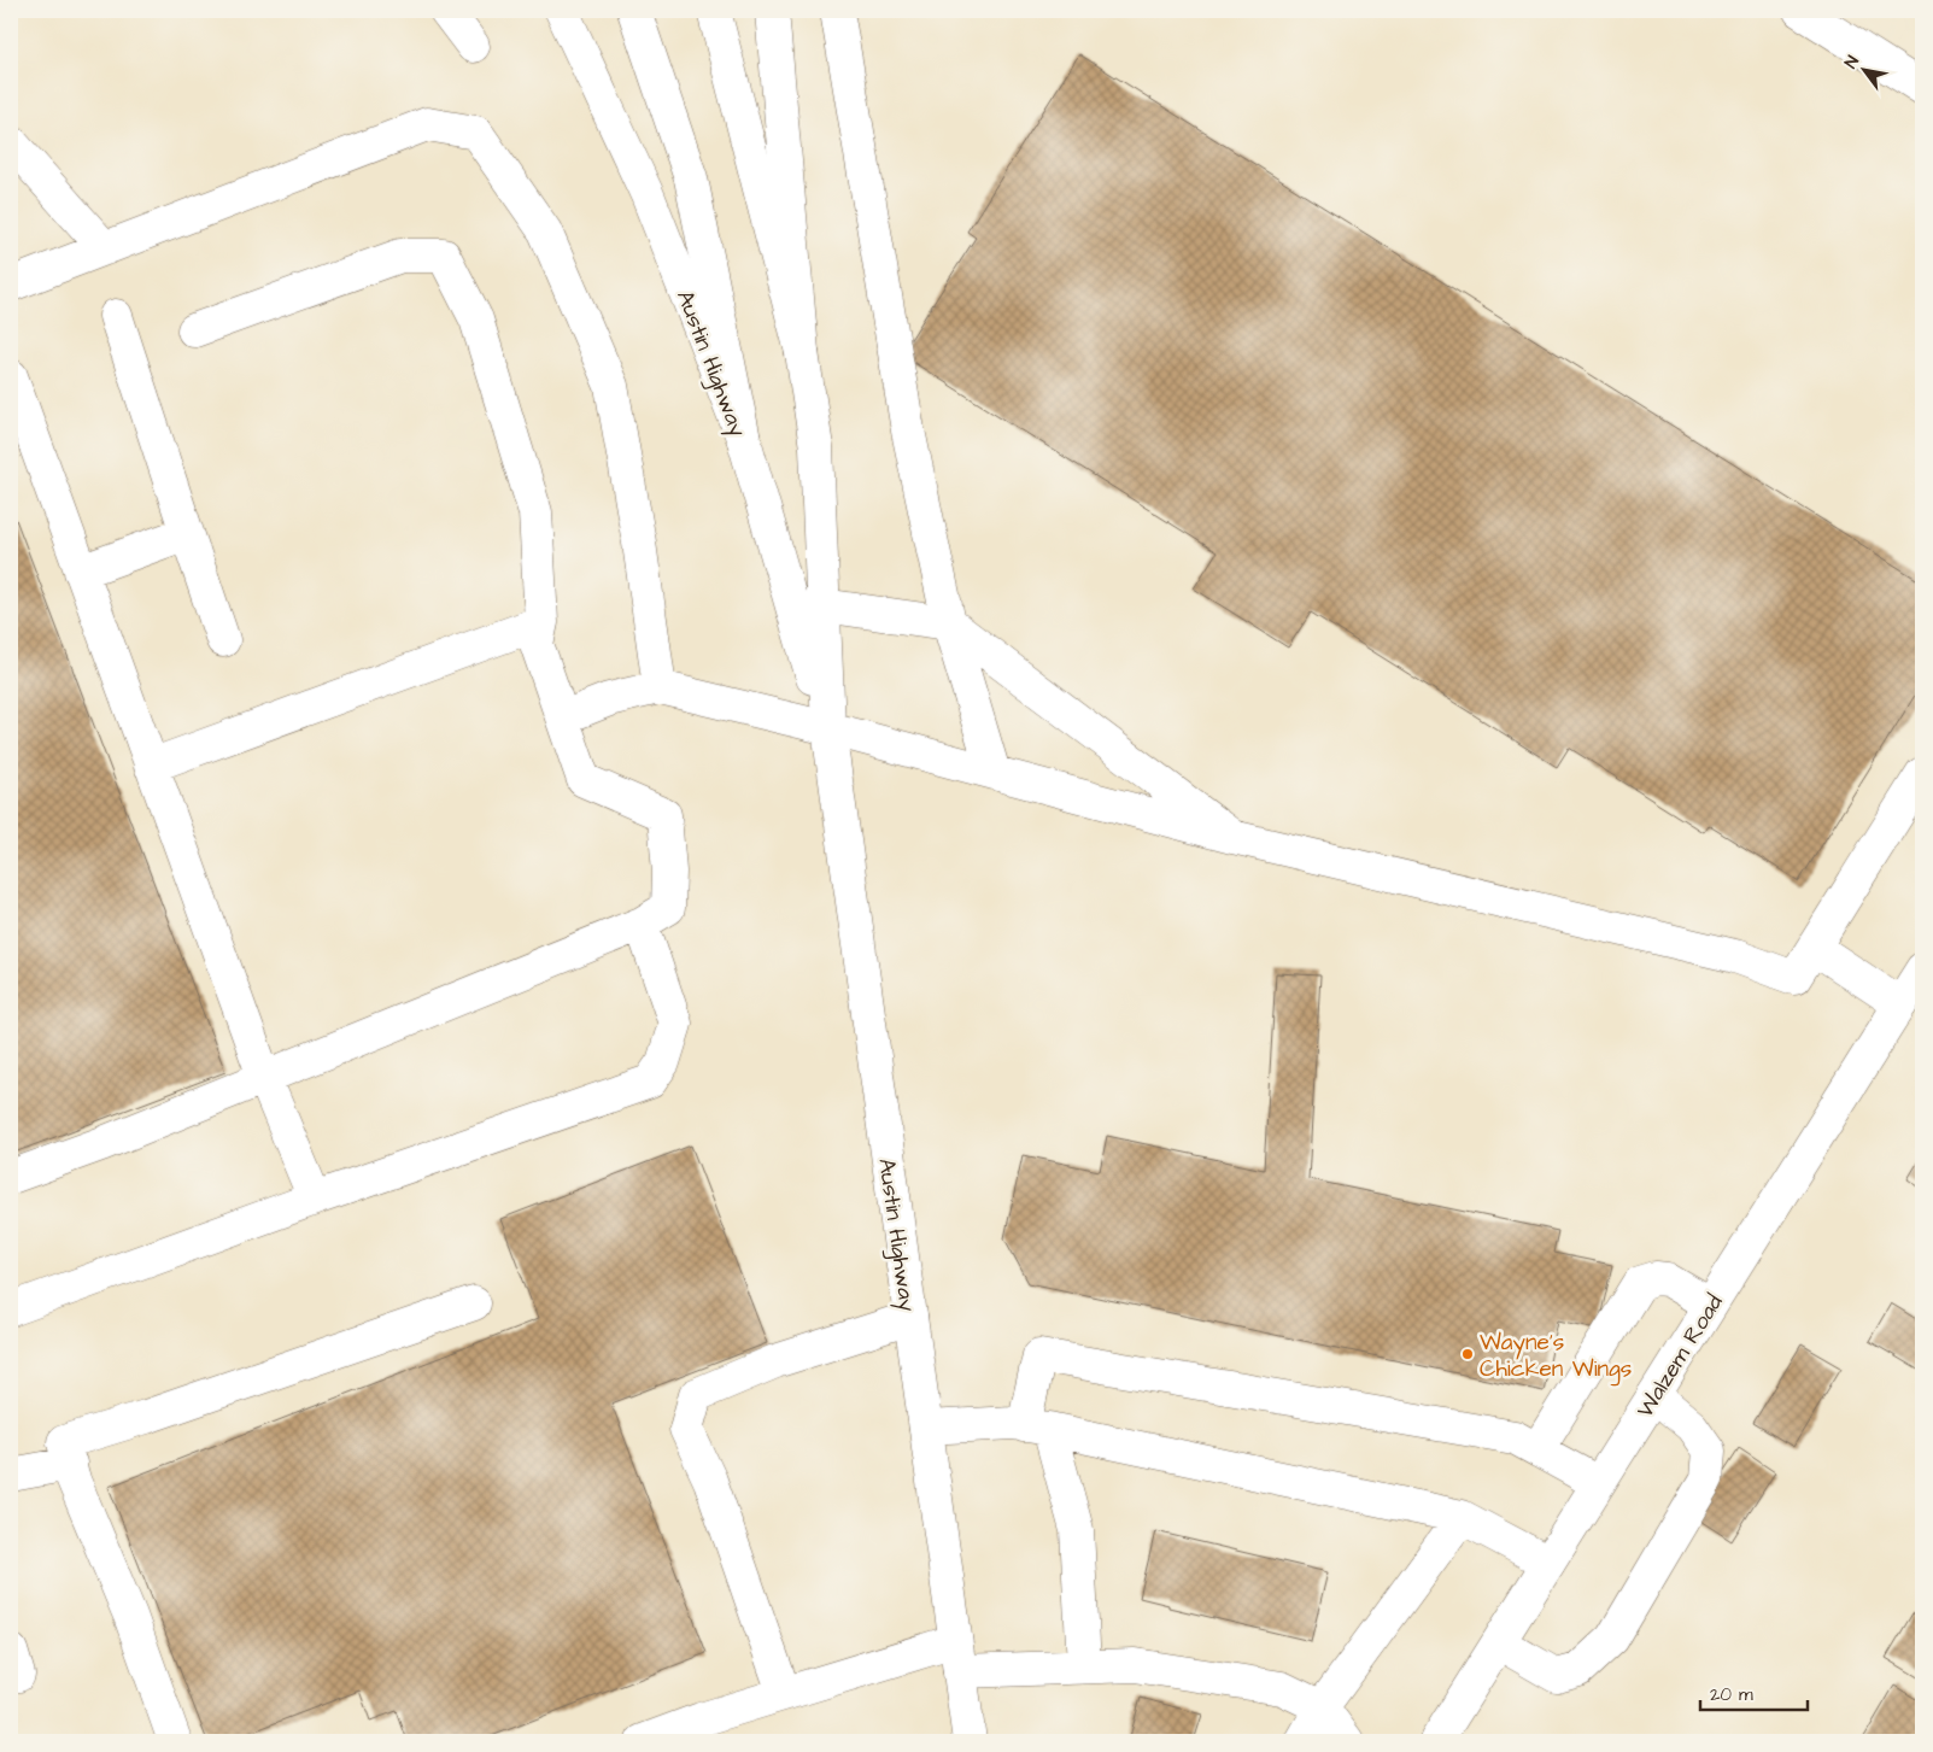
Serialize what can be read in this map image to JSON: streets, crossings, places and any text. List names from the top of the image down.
{
  "streets": {
    "main road": ["Austin Highway", "Walzem Road"]
  },
  "places": ["Wayne's Chicken Wings"],
  "scale_bar": "20 m",
  "north": "top left"
}
